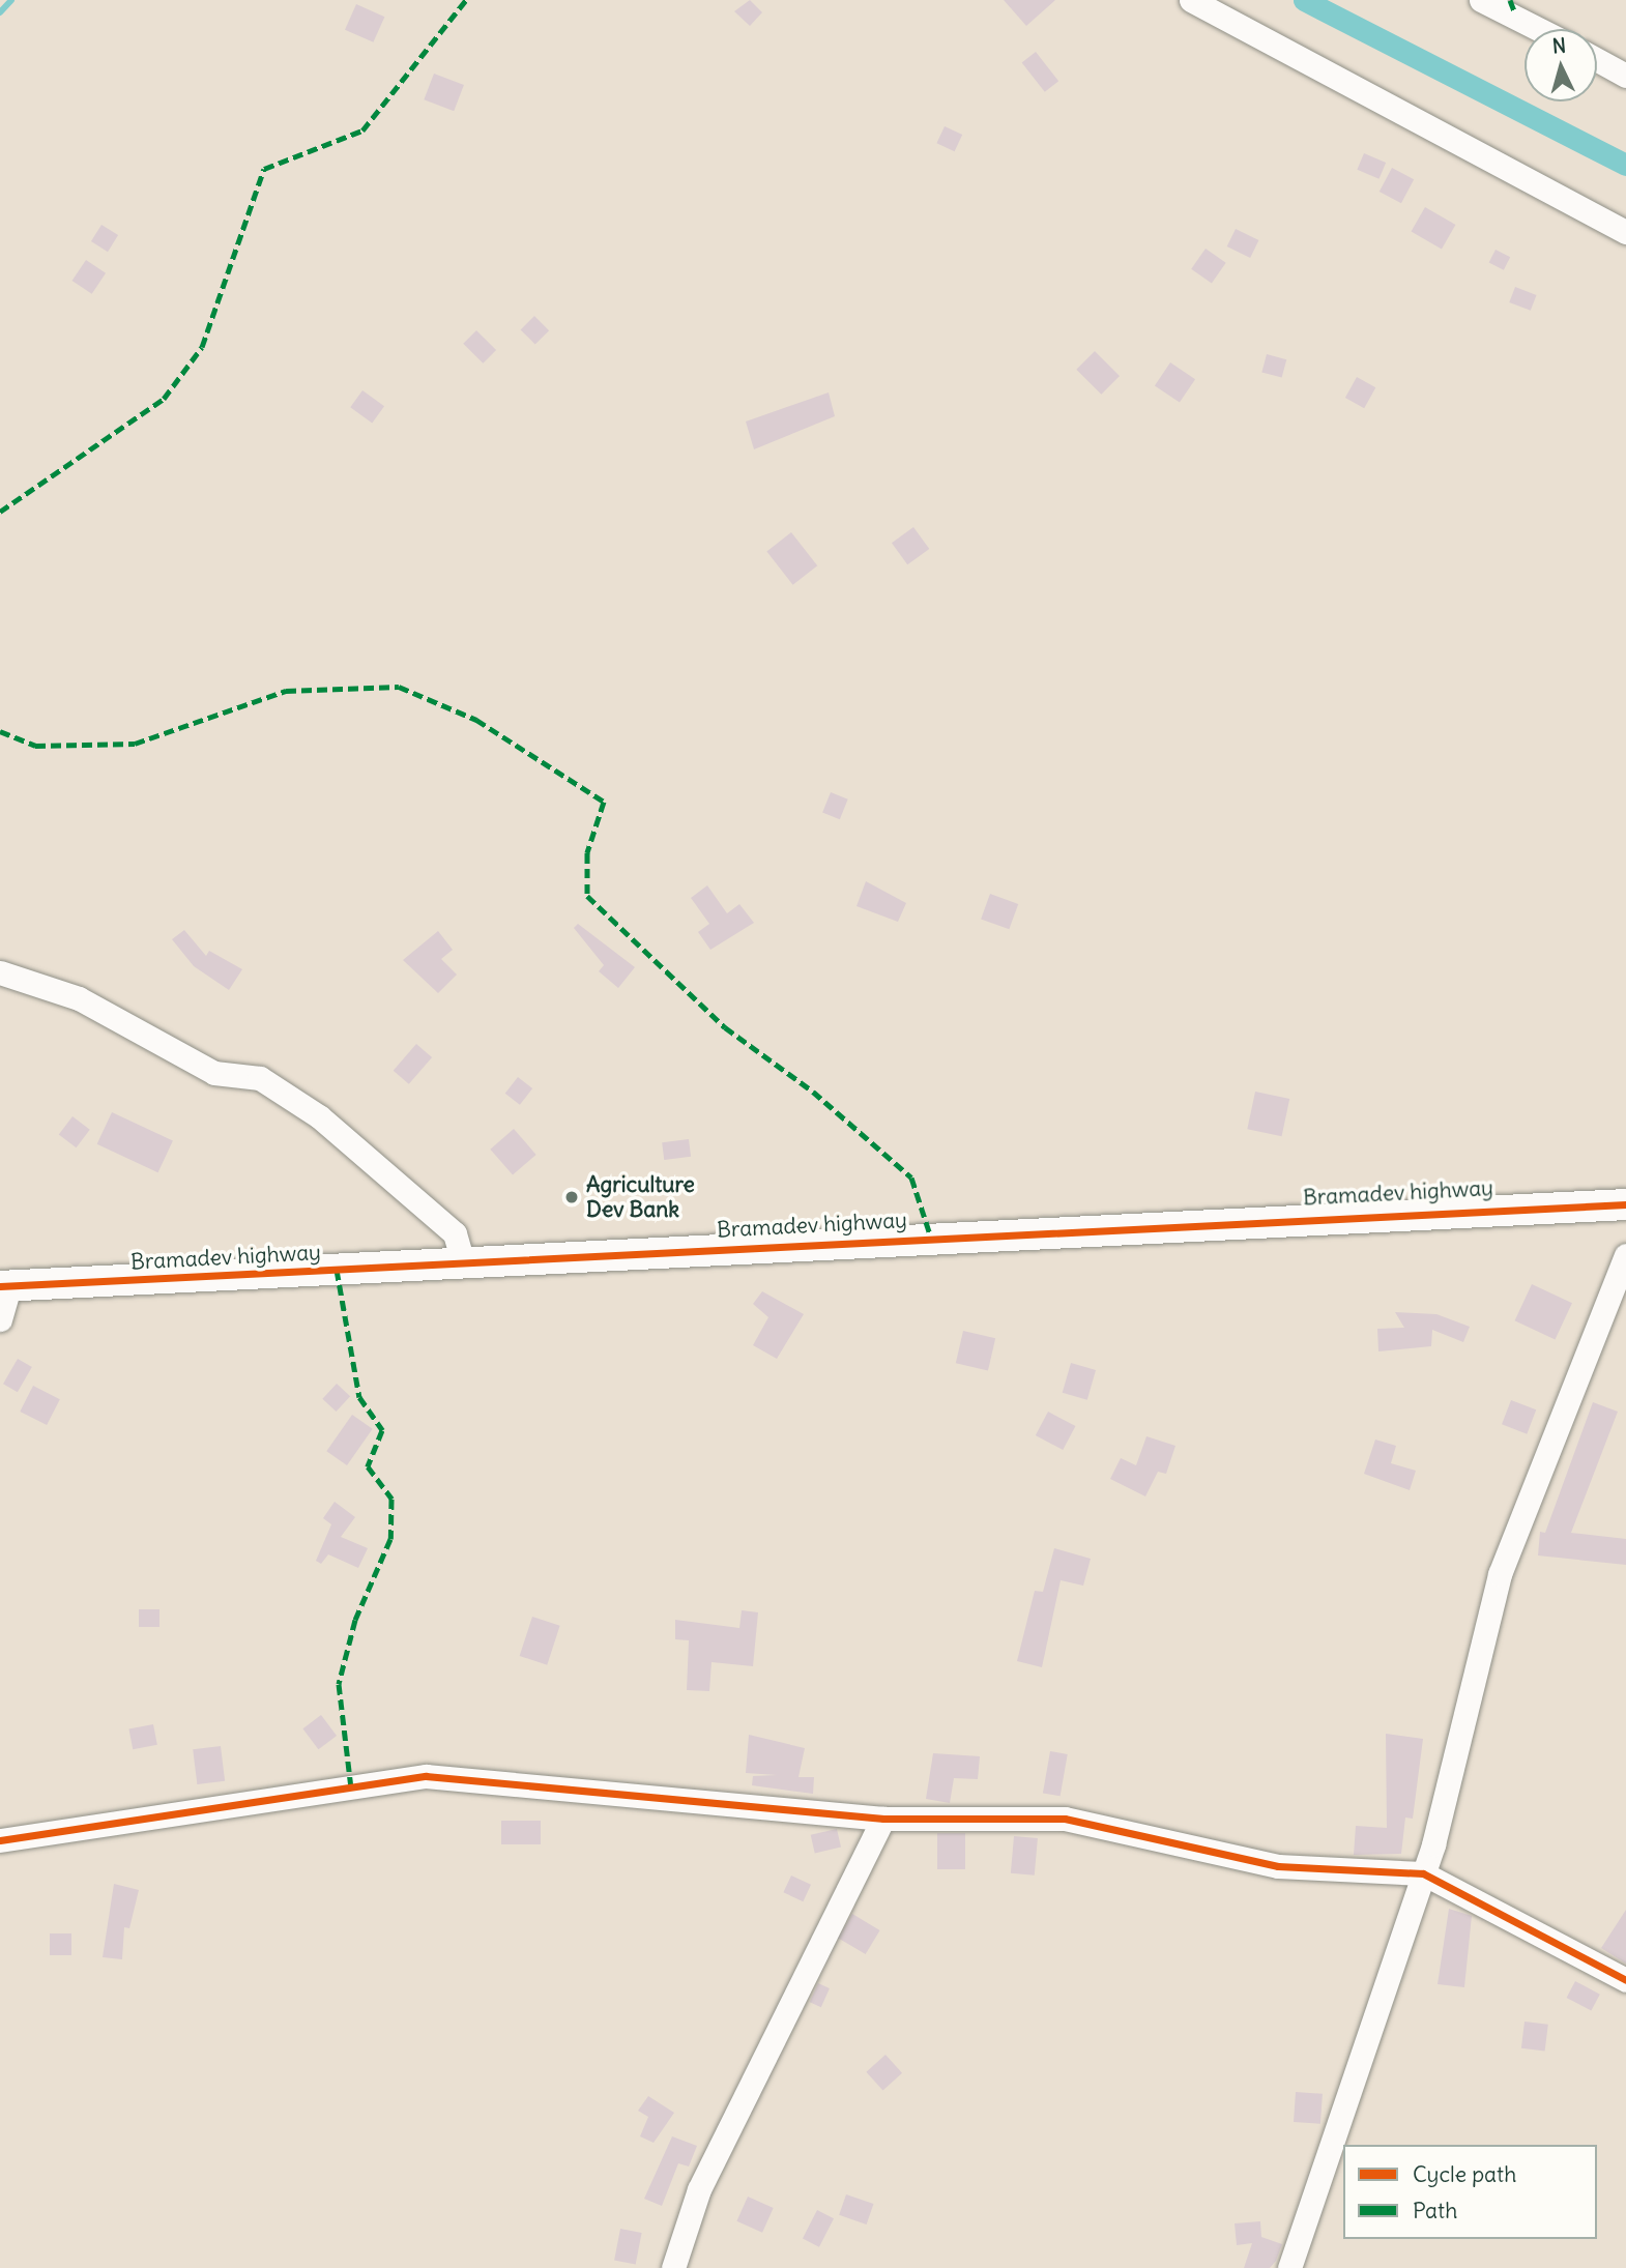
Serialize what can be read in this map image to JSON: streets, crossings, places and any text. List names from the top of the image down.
{
  "streets": {
    "street": ["Bramadev highway"]
  },
  "places": ["Agriculture Dev Bank"],
  "legend": ["Cycle path", "Path"],
  "north": "top"
}
